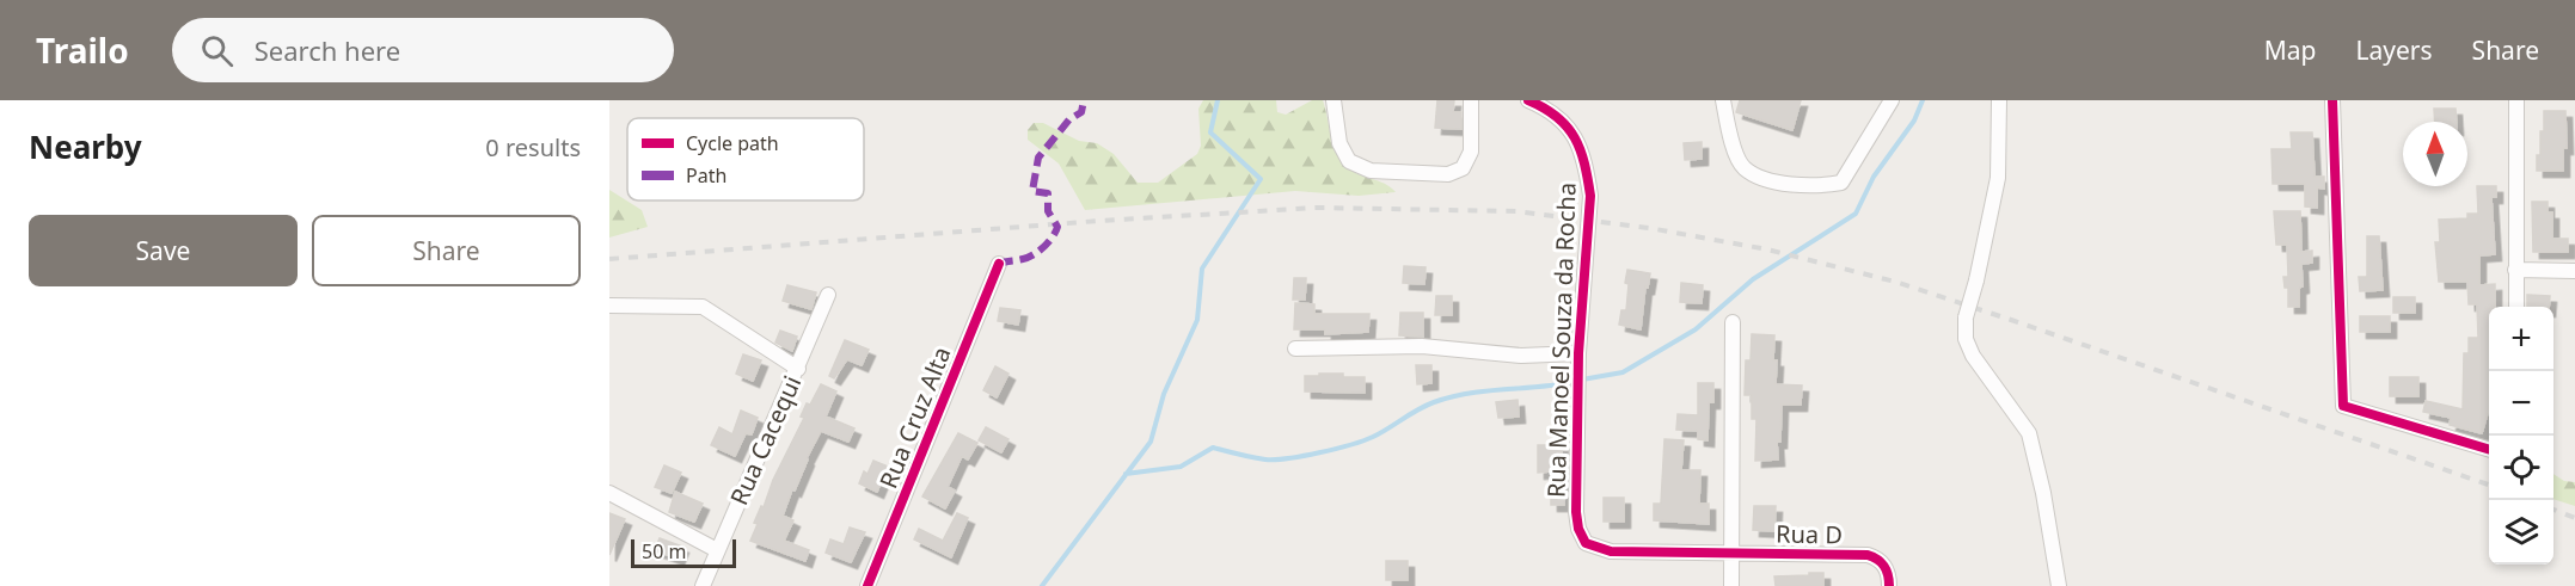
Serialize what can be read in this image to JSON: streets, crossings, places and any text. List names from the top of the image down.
{
  "streets": {
    "street": [
      "Rua Manoel Souza da Rocha",
      "Rua Cruz Alta",
      "Rua Cacequi",
      "Rua D"
    ]
  },
  "crossings": [
    ["Rua Manoel Souza da Rocha", "Rua D"]
  ],
  "legend": ["Cycle path", "Path"],
  "scale_bar": "50 m",
  "north": "top",
  "page": {
    "header": "Trailo",
    "search": "Search here",
    "nav": ["Map", "Layers", "Share"],
    "heading": ["Nearby", "0 results"],
    "buttons": ["Save", "Share"],
    "map_buttons": ["+", "−"],
    "scale": "50 m"
  }
}
